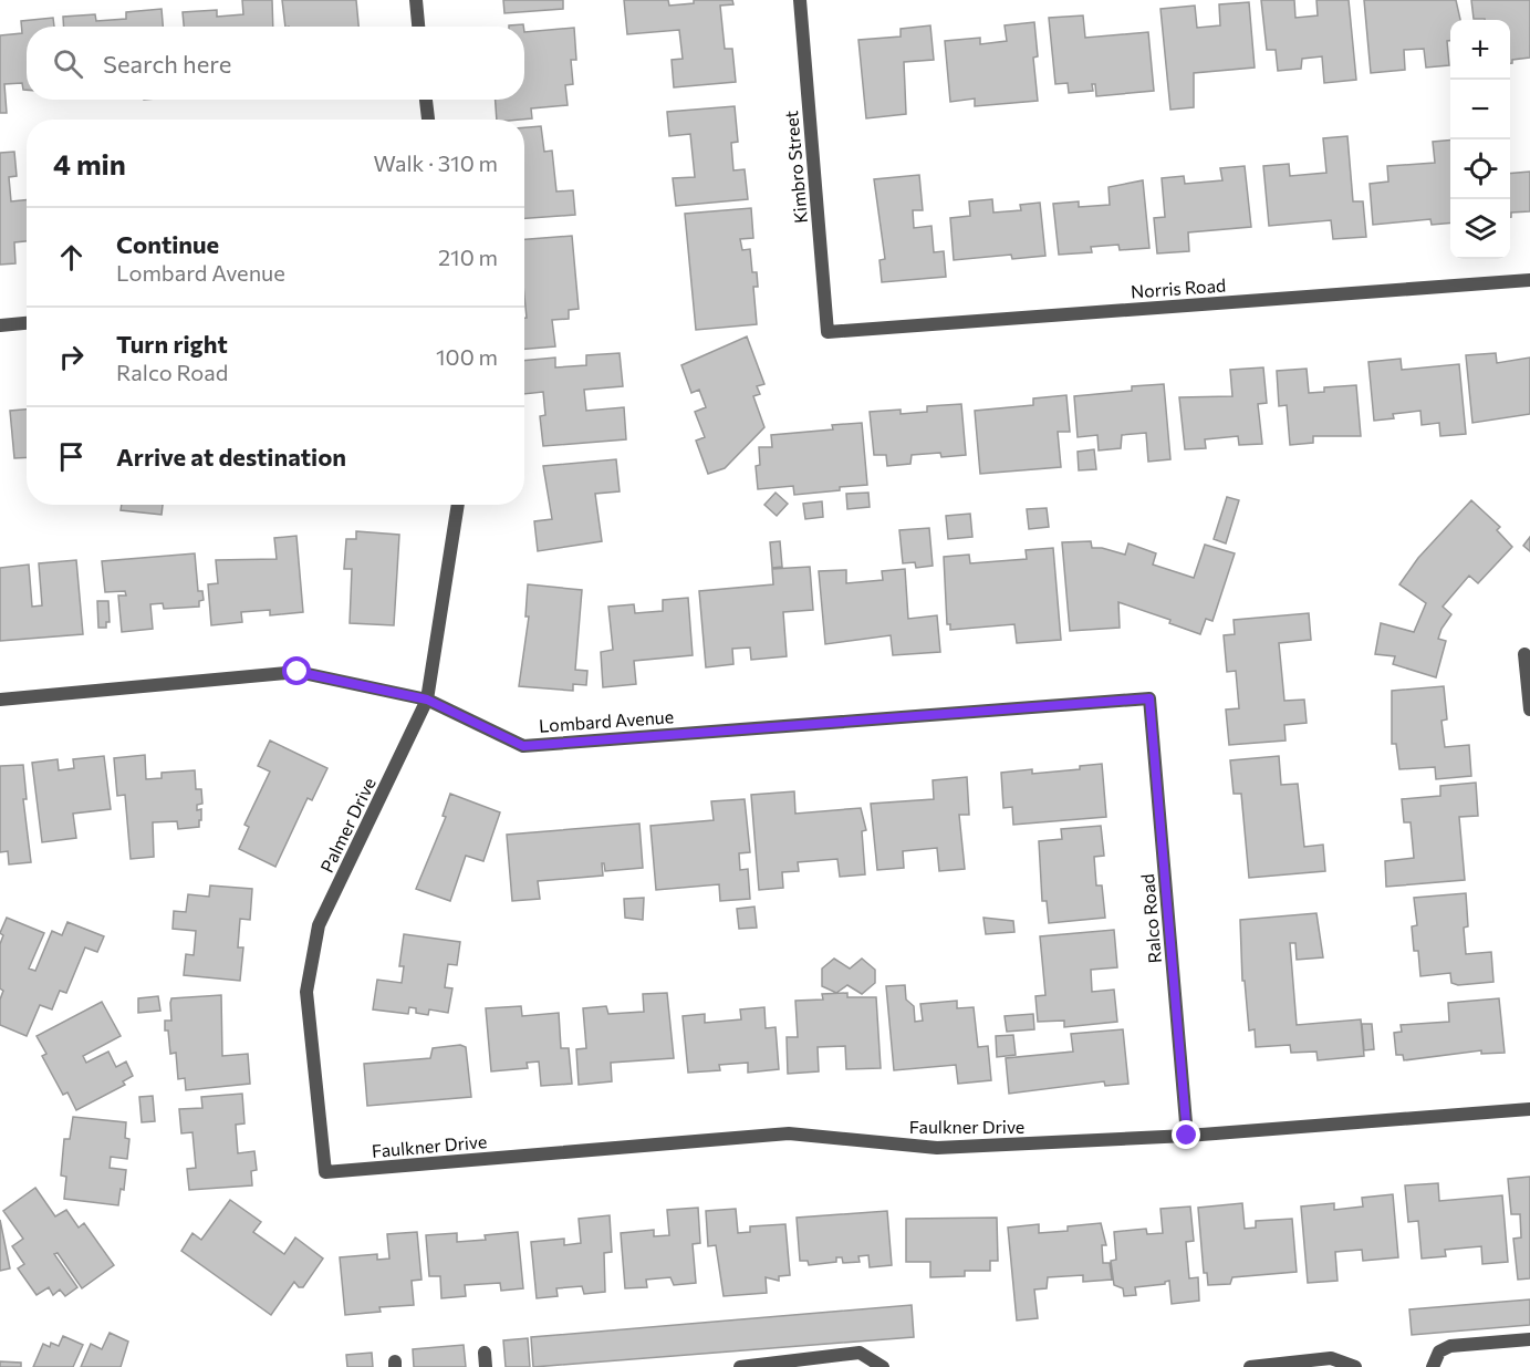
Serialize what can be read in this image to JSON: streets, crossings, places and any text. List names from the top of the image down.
{
  "streets": {
    "street": [
      "Kimbro Street",
      "Norris Road",
      "Lombard Avenue",
      "Palmer Drive",
      "Ralco Road",
      "Faulkner Drive"
    ]
  },
  "crossings": [
    ["Kimbro Street", "Norris Road"],
    ["Lombard Avenue", "Palmer Drive"],
    ["Lombard Avenue", "Ralco Road"],
    ["Palmer Drive", "Faulkner Drive"],
    ["Ralco Road", "Faulkner Drive"]
  ],
  "page": {
    "map_buttons": ["+", "−"],
    "search": "Search here",
    "heading": ["4 min", "Walk · 310 m"],
    "list": [
      ["Continue", "Lombard Avenue", "210 m"],
      ["Turn right", "Ralco Road", "100 m"],
      "Arrive at destination"
    ]
  }
}
